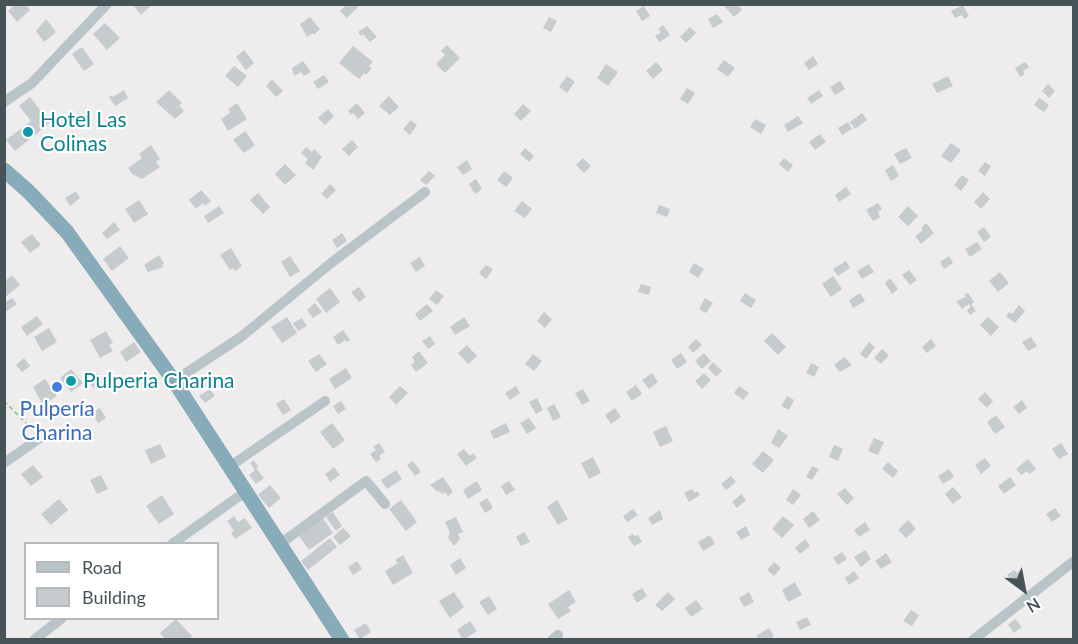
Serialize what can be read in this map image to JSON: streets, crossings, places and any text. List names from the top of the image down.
{
  "places": ["Hotel Las Colinas", "Pulperia Charina", "Pulpería Charina"],
  "legend": ["Road", "Building"],
  "north": "bottom right"
}
